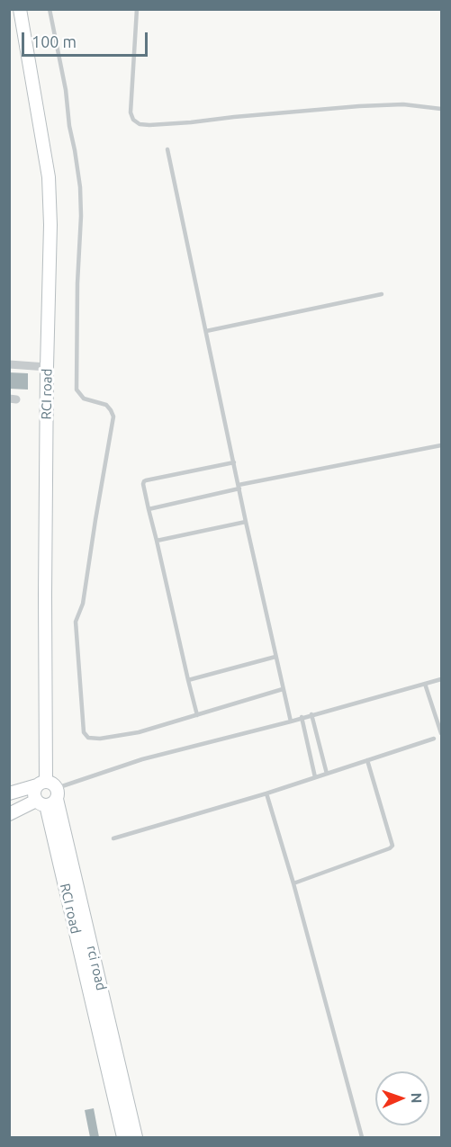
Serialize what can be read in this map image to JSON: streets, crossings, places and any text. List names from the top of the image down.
{
  "streets": {
    "street": ["RCI road", "rci road"]
  },
  "crossings": [
    ["RCI road", "rci road"]
  ],
  "scale_bar": "100 m",
  "north": "right"
}
